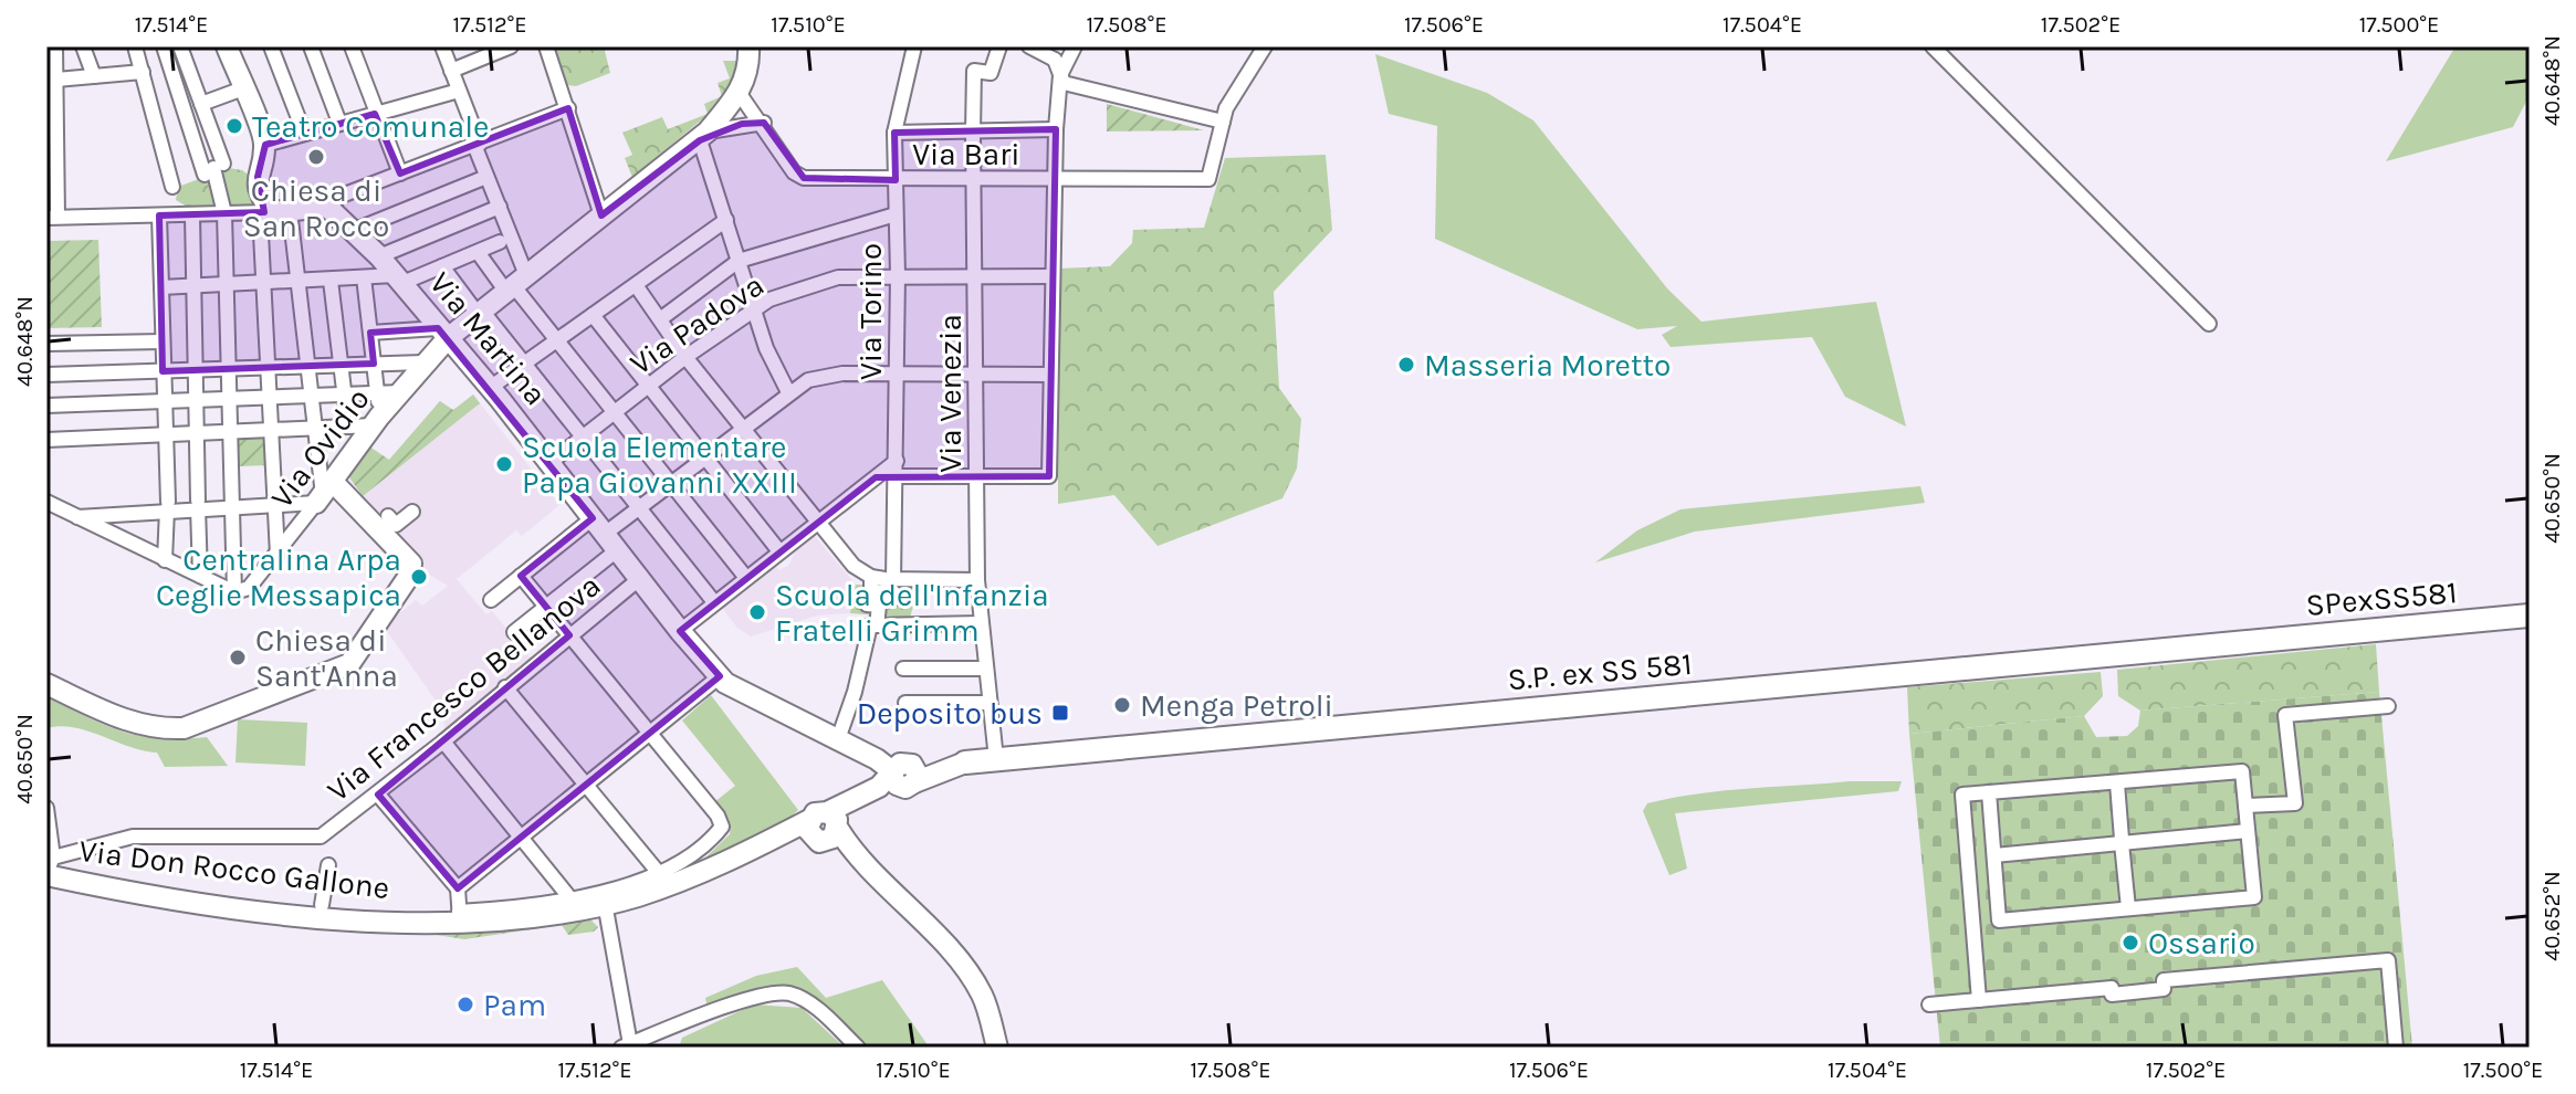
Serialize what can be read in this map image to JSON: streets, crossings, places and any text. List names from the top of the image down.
{
  "streets": {
    "main road": ["SPexSS581", "S.P. ex SS 581"],
    "street": [
      "Via Bari",
      "Via Torino",
      "Via Padova",
      "Via Martina",
      "Via Venezia",
      "Via Ovidio",
      "Via Francesco Bellanova",
      "Via Don Rocco Gallone"
    ]
  },
  "crossings": [
    ["Via Bari", "Via Torino"],
    ["Via Bari", "Via Venezia"],
    ["Via Bari", "Via Ovidio"],
    ["Via Torino", "Via Padova"],
    ["Via Padova", "Via Martina"],
    ["Via Padova", "Via Venezia"],
    ["Via Martina", "Via Ovidio"],
    ["Via Martina", "Via Francesco Bellanova"],
    ["Via Venezia", "S.P. ex SS 581"],
    ["SPexSS581", "S.P. ex SS 581"],
    ["Via Francesco Bellanova", "Via Don Rocco Gallone"]
  ],
  "places": {
    "other": [
      "Teatro Comunale",
      "Chiesa di San Rocco",
      "Masseria Moretto",
      "Scuola Elementare Papa Giovanni XXIII",
      "Centralina Arpa Ceglie Messapica",
      "Scuola dell'Infanzia Fratelli Grimm",
      "Chiesa di Sant'Anna",
      "Menga Petroli",
      "Ossario",
      "Pam"
    ],
    "transit": ["Deposito bus"]
  },
  "coordinates": [
    "17.514°E",
    "17.512°E",
    "17.510°E",
    "17.508°E",
    "17.506°E",
    "17.504°E",
    "17.502°E",
    "17.500°E",
    "40.648°N",
    "40.650°N",
    "40.652°N"
  ]
}
